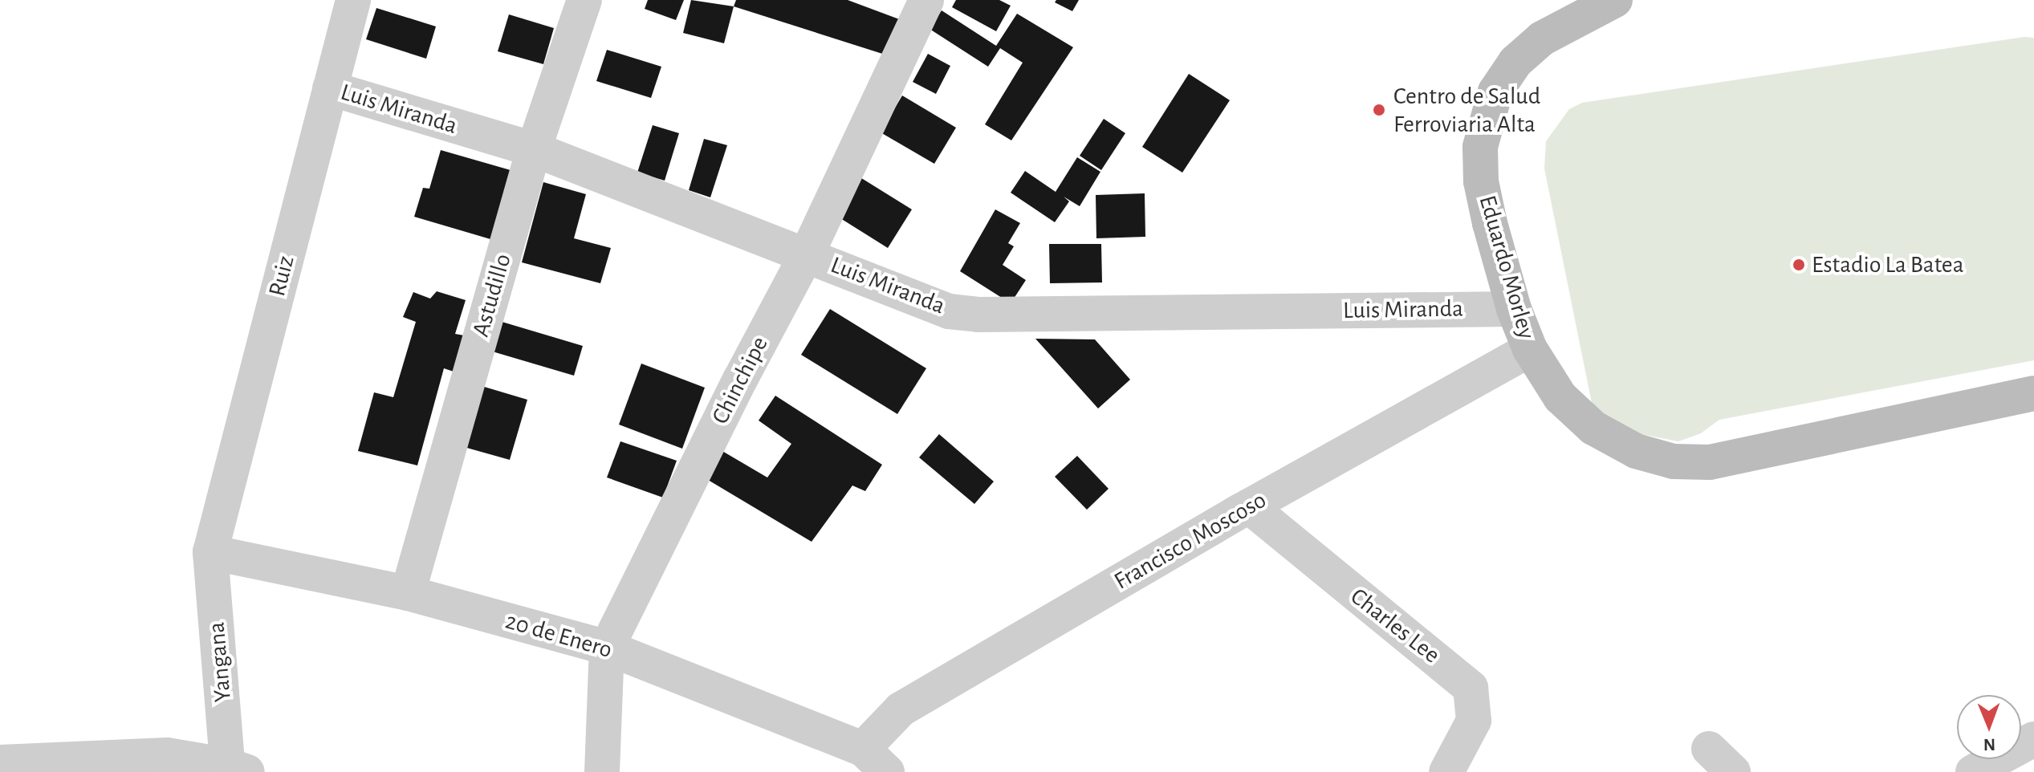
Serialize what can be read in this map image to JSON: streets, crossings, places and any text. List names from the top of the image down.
{
  "streets": {
    "street": [
      "Luis Miranda",
      "Eduardo Morley",
      "Ruiz",
      "Astudillo",
      "Chinchipe",
      "Francisco Moscoso",
      "Charles Lee",
      "20 de Enero",
      "Yangana"
    ]
  },
  "crossings": [
    ["Luis Miranda", "Eduardo Morley"],
    ["Luis Miranda", "Ruiz"],
    ["Luis Miranda", "Astudillo"],
    ["Luis Miranda", "Chinchipe"],
    ["Eduardo Morley", "Francisco Moscoso"],
    ["Ruiz", "20 de Enero"],
    ["Ruiz", "Yangana"],
    ["Astudillo", "20 de Enero"],
    ["Chinchipe", "20 de Enero"],
    ["Francisco Moscoso", "Charles Lee"],
    ["Francisco Moscoso", "20 de Enero"],
    ["20 de Enero", "Yangana"]
  ],
  "places": ["Centro de Salud Ferroviaria Alta", "Estadio La Batea"],
  "north": "bottom"
}
